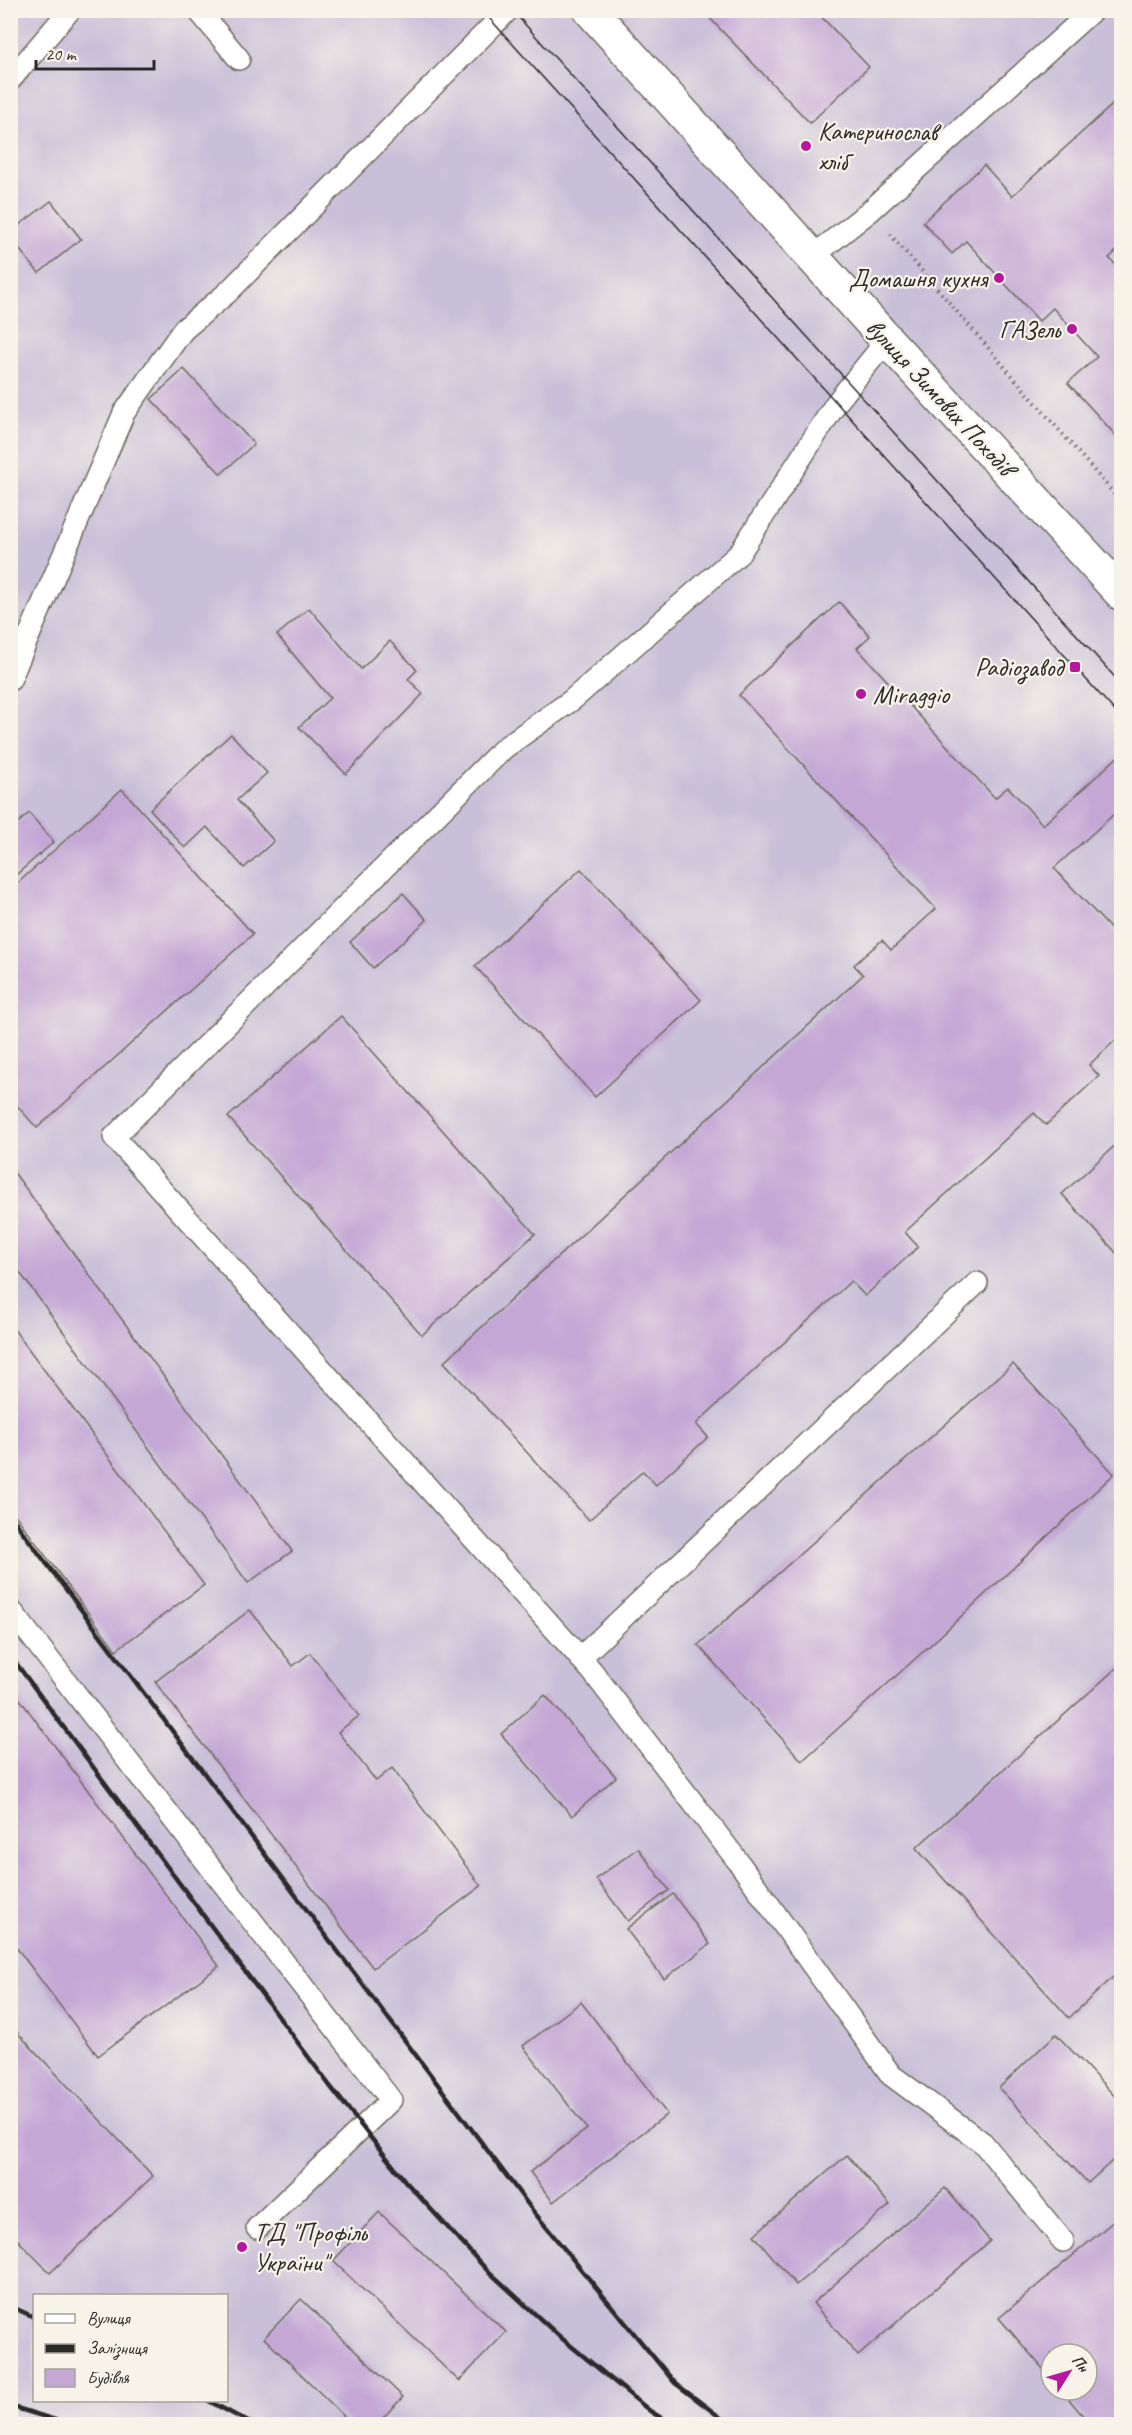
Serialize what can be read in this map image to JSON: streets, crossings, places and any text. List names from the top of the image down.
{
  "streets": {
    "main road": ["вулиця Зимових Походів"]
  },
  "places": {
    "other": [
      "Катеринослав хліб",
      "Домашня кухня",
      "ГАЗель",
      "Miraggio",
      "ТД \"Профіль України\""
    ],
    "transit": ["Радіозавод"]
  },
  "legend": ["Вулиця", "Залізниця", "Будівля"],
  "scale_bar": "20 m",
  "north": "top right"
}
